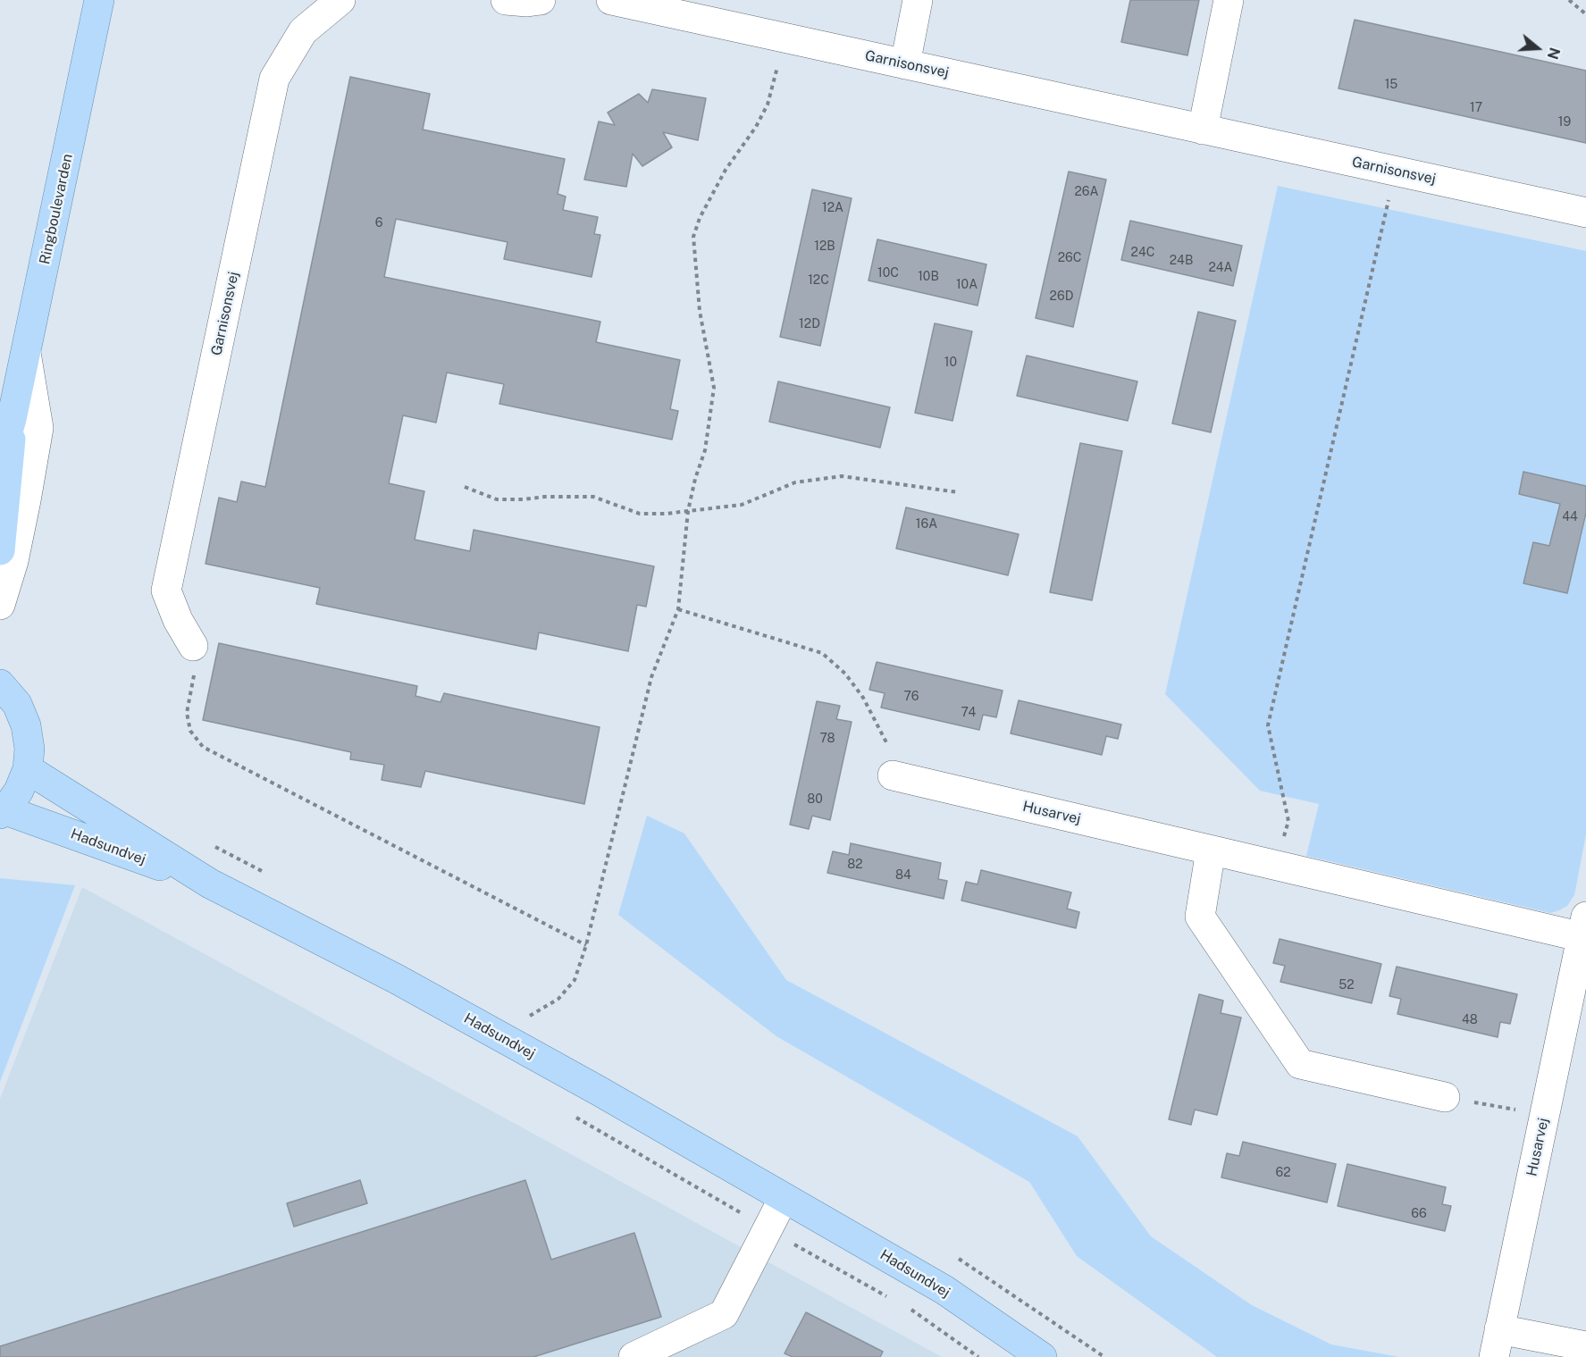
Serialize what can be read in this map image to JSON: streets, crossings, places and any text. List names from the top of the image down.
{
  "streets": {
    "main road": ["Ringboulevarden", "Hadsundvej"],
    "street": ["Garnisonsvej", "Husarvej"]
  },
  "house_numbers": [
    "15",
    "17",
    "19",
    "26A",
    "12A",
    "6",
    "12B",
    "24C",
    "26C",
    "24B",
    "24A",
    "10C",
    "10B",
    "12C",
    "10A",
    "26D",
    "12D",
    "10",
    "44",
    "16A",
    "76",
    "74",
    "78",
    "80",
    "82",
    "84",
    "52",
    "48",
    "62",
    "66"
  ],
  "north": "right"
}
